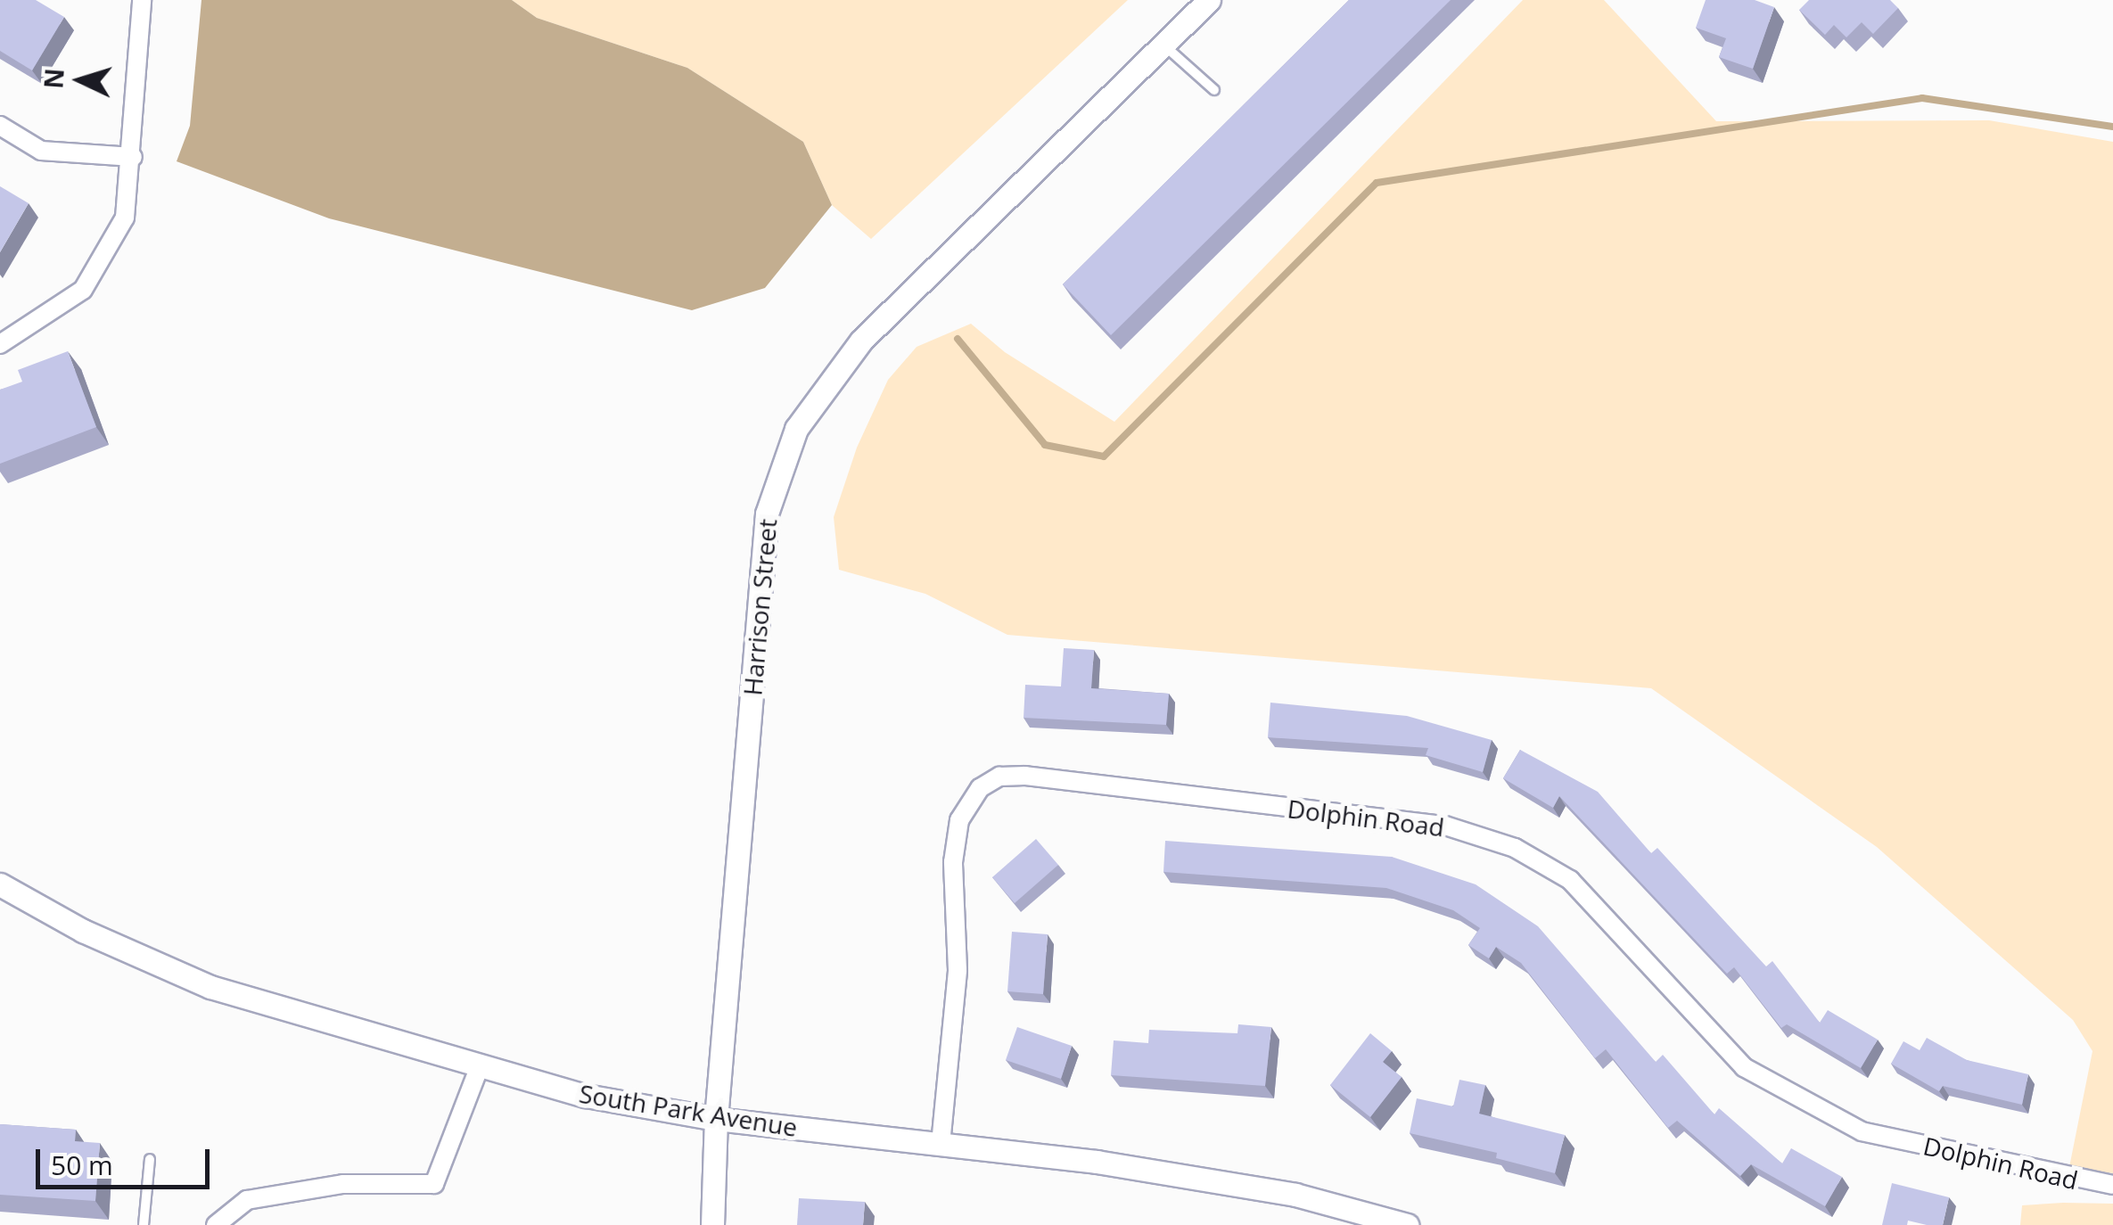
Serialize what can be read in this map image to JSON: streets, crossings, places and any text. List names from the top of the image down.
{
  "streets": {
    "street": ["Harrison Street", "Dolphin Road", "South Park Avenue"]
  },
  "crossings": [
    ["Harrison Street", "South Park Avenue"],
    ["Dolphin Road", "South Park Avenue"]
  ],
  "scale_bar": "50 m",
  "north": "left"
}
